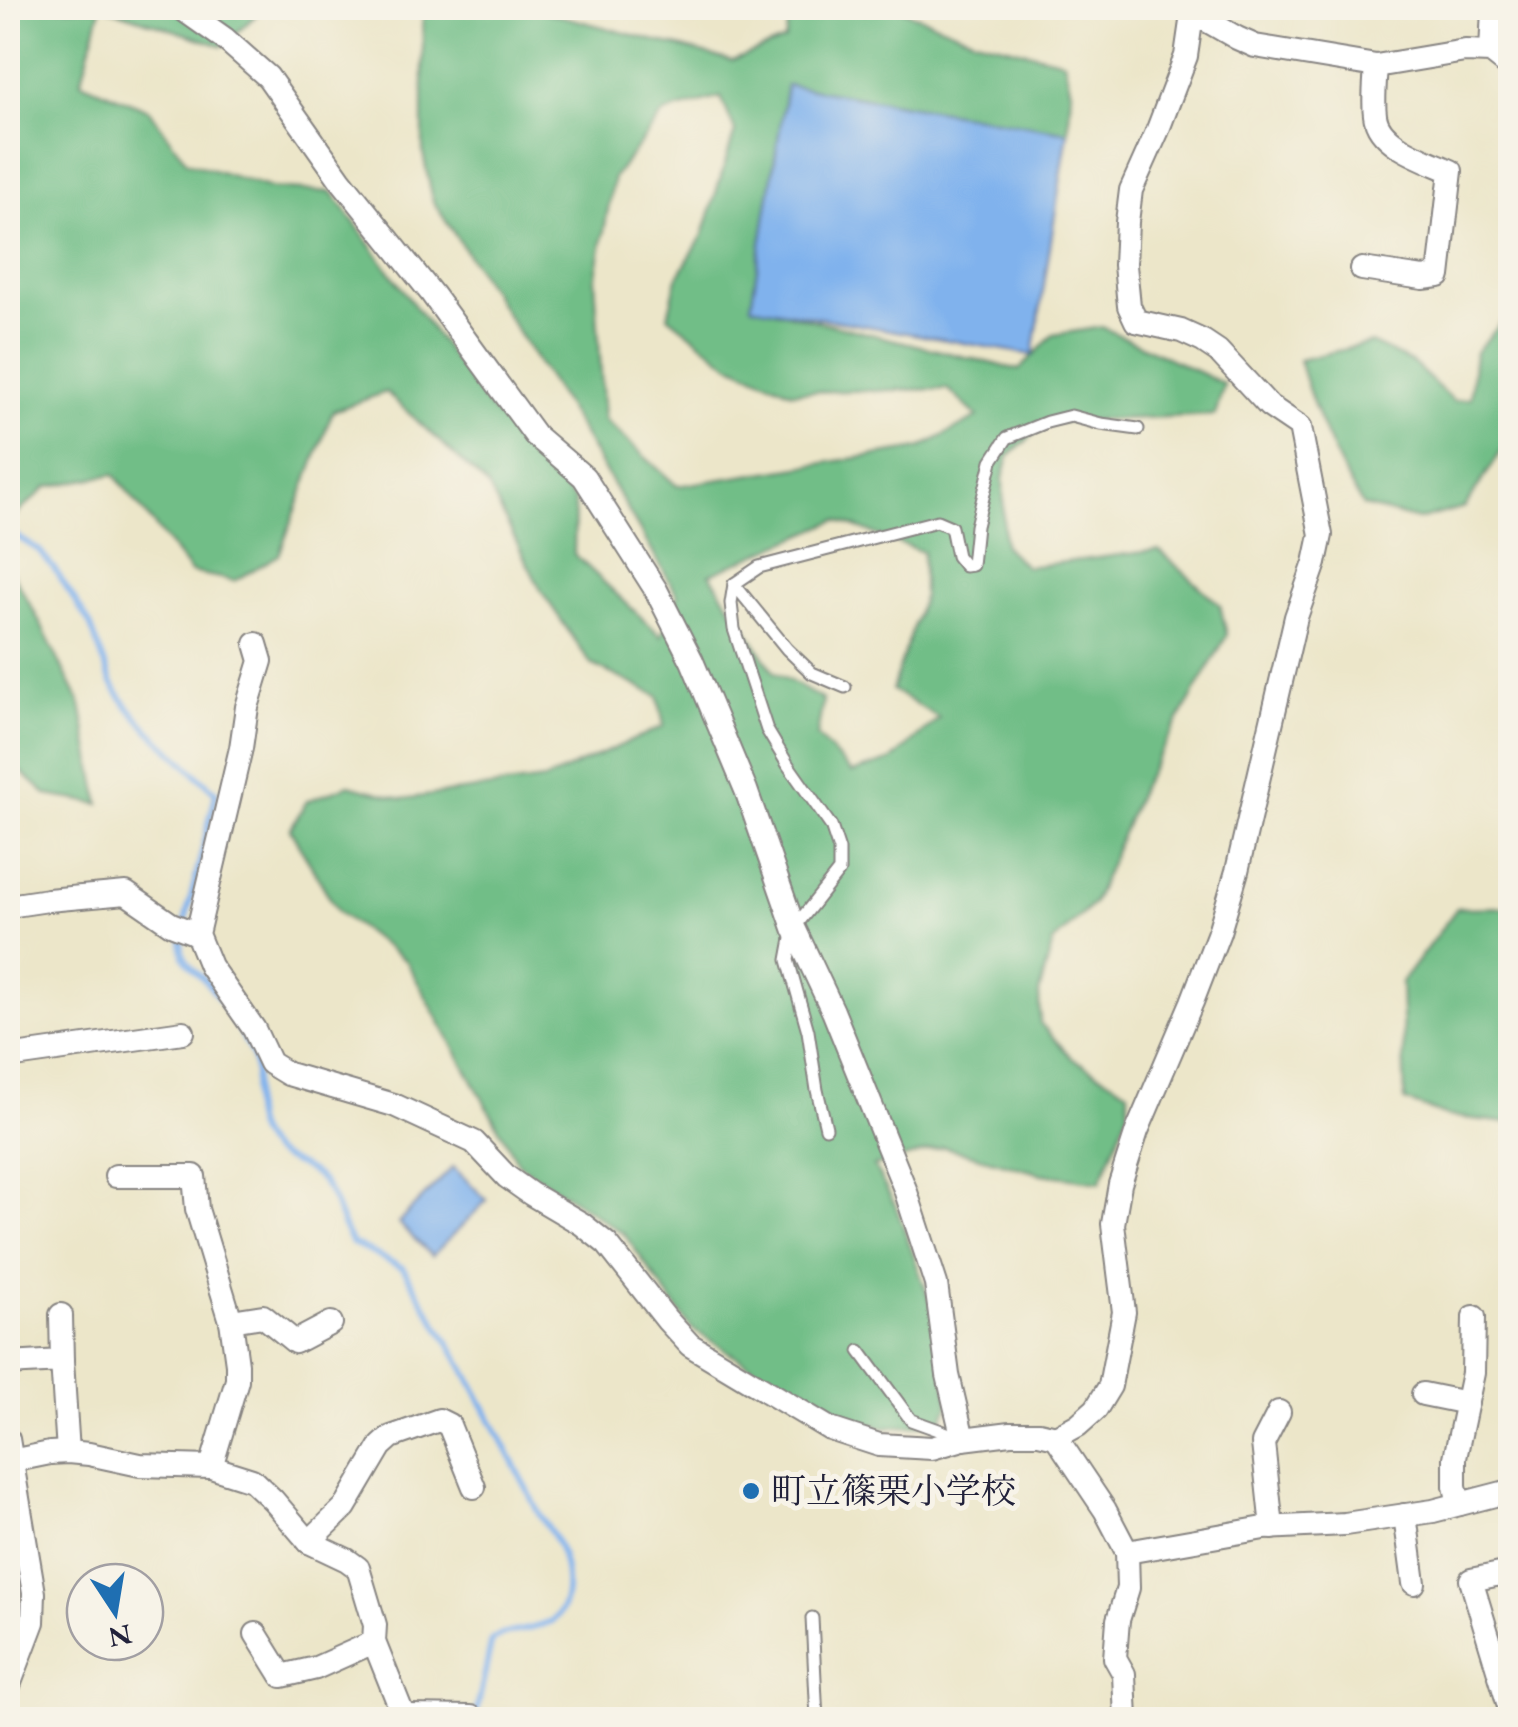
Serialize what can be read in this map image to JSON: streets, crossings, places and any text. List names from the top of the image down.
{
  "places": ["町立篠栗小学校"],
  "north": "bottom"
}
